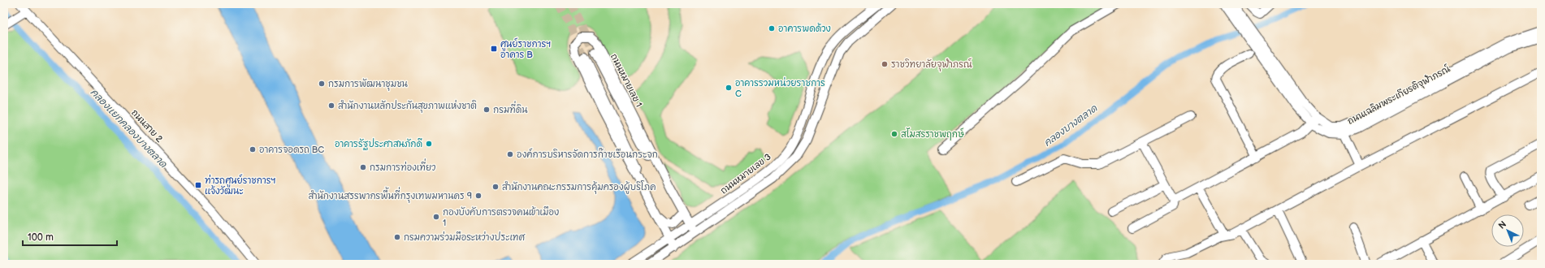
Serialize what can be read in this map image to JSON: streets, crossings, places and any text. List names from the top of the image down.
{
  "streets": {
    "street": [
      "ถนนหมายเลข 1",
      "ถนนเฉลิมพระเกียรติจุฬาภรณ์",
      "ถนนสาย 2",
      "ถนนหมายเลข 3"
    ]
  },
  "crossings": [
    ["ถนนหมายเลข 1", "ถนนหมายเลข 3"]
  ],
  "water": ["คลองบางตลาด", "คลองแยกคลองบางตลาด"],
  "places": {
    "other": [
      "อาคารพดด้วง",
      "ราชวิทยาลัยจุฬาภรณ์",
      "กรมการพัฒนาชุมชน",
      "อาคารรวมหน่วยราชการ C",
      "สำนักงานหลักประกันสุขภาพแห่งชาติ",
      "กรมที่ดิน",
      "สโมสรราชพฤกษ์",
      "อาคารรัฐประศาสนภักดี",
      "อาคารจอดรถ BC",
      "องค์การบริหารจัดการก๊าซเรือนกระจก",
      "กรมการท่องเที่ยว",
      "สำนักงานคณะกรรมการคุ้มครองผู้บริโภค",
      "สำนักงานสรรพากรพื้นที่กรุงเทพมหานคร 9",
      "กองบังคับการตรวจคนเข้าเมือง 1",
      "กรมความร่วมมือระหว่างประเทศ"
    ],
    "transit": ["ศูนย์ราชการฯ อาคาร B", "ท่ารถศูนย์ราชการฯ แจ้งวัฒนะ"]
  },
  "scale_bar": "100 m",
  "north": "top left"
}
